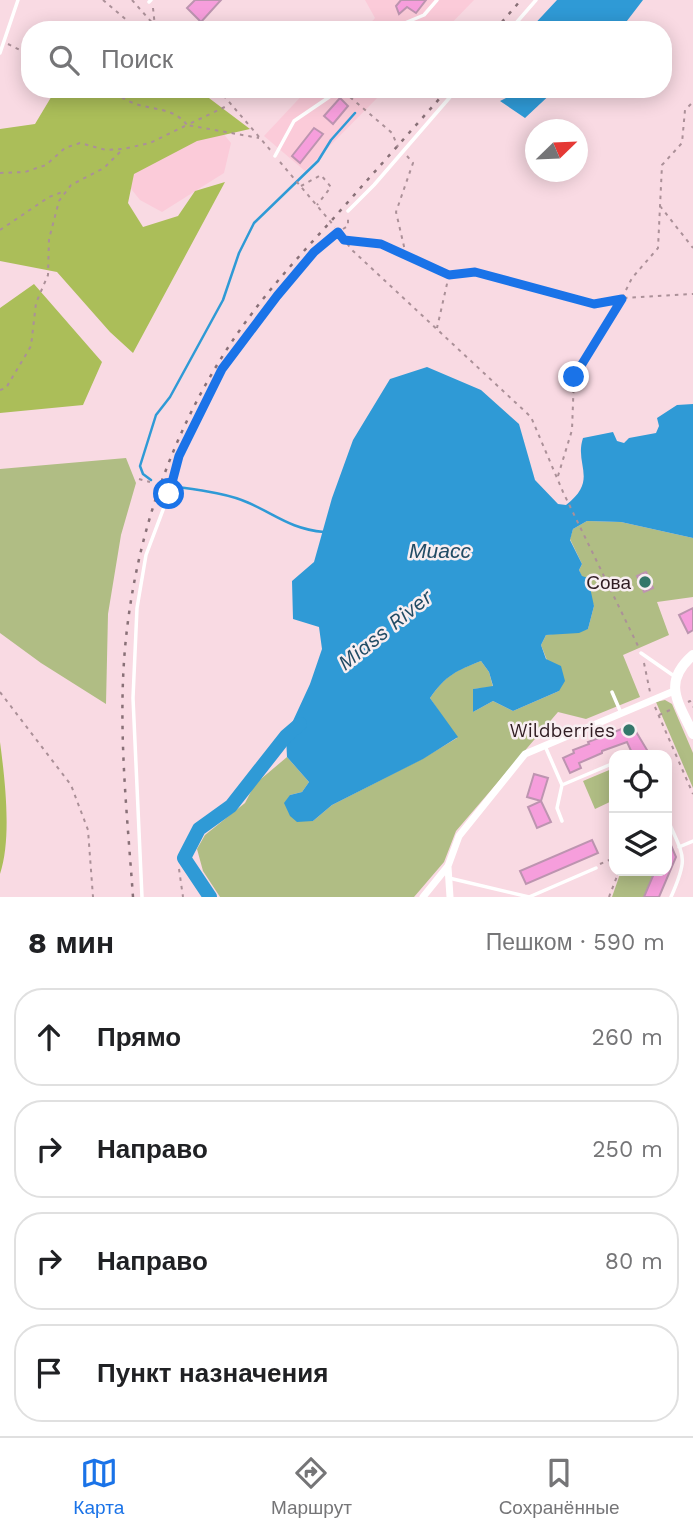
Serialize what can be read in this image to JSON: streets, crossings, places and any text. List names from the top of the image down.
{
  "water": ["Миасс", "Miass River"],
  "places": ["Сова", "Wildberries"],
  "north": "top right",
  "page": {
    "search": "Поиск",
    "heading": ["8 мин", "Пешком · 590 m"],
    "list": [
      ["Прямо", "260 m"],
      ["Направо", "250 m"],
      ["Направо", "80 m"],
      "Пункт назначения"
    ],
    "nav": ["Карта", "Маршрут", "Сохранённые"]
  }
}
